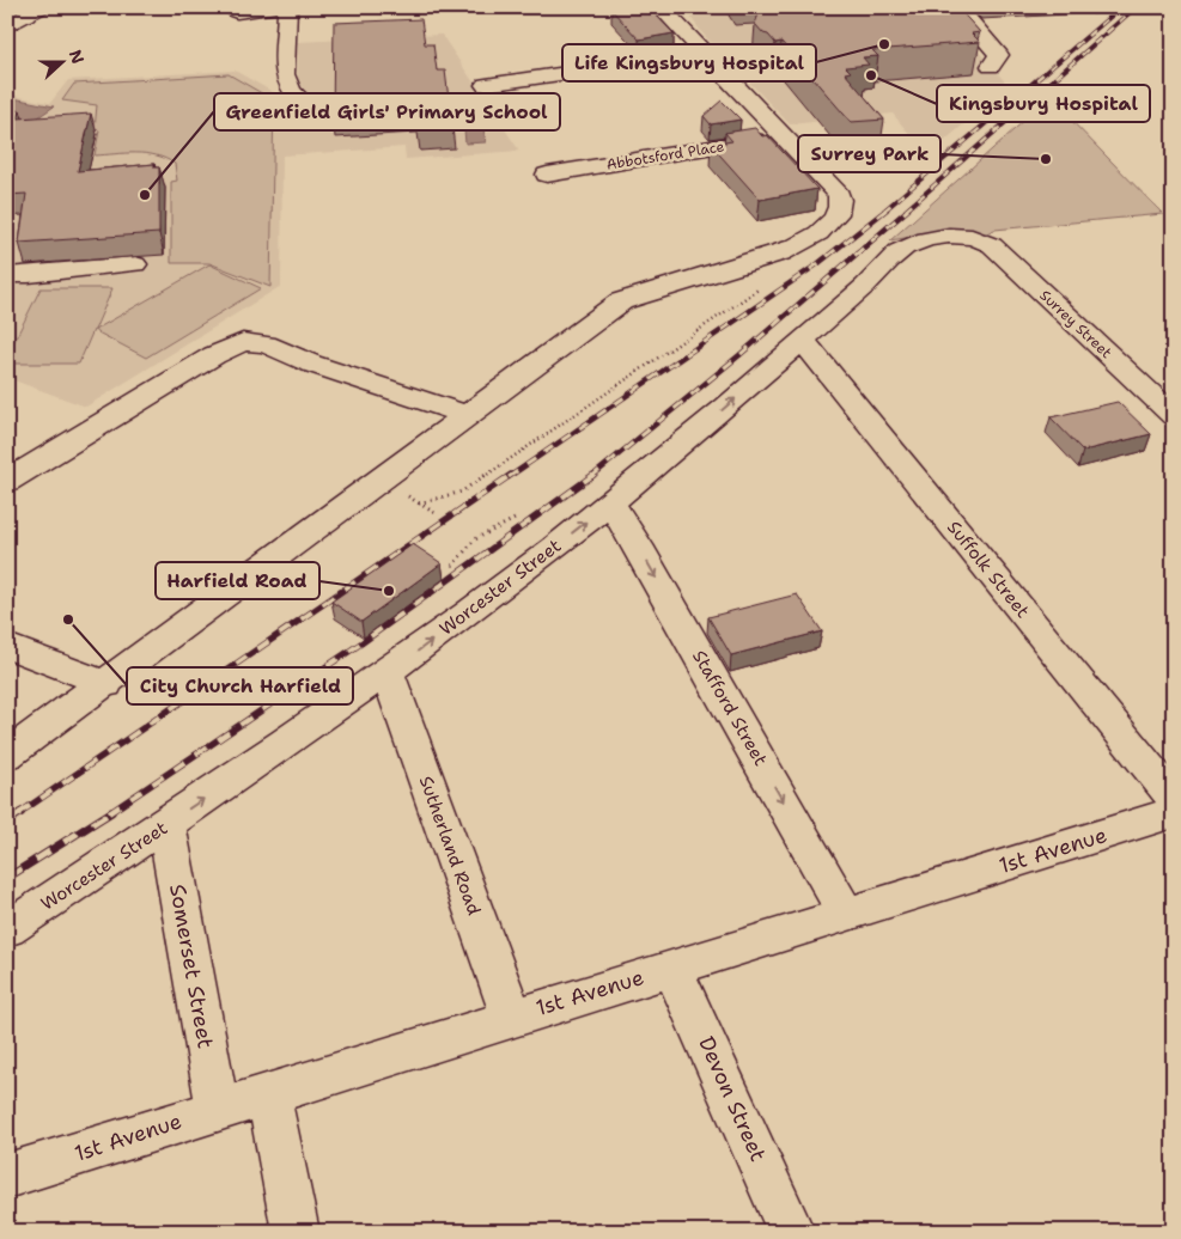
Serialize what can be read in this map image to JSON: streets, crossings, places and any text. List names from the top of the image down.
{
  "streets": {
    "street": [
      "Abbotsford Place",
      "Surrey Street",
      "Suffolk Street",
      "Worcester Street",
      "Stafford Street",
      "Sutherland Road",
      "1st Avenue",
      "Somerset Street",
      "Devon Street"
    ]
  },
  "crossings": [
    ["Surrey Street", "Worcester Street"],
    ["Suffolk Street", "Worcester Street"],
    ["Worcester Street", "Stafford Street"],
    ["Worcester Street", "Sutherland Road"],
    ["Worcester Street", "Somerset Street"],
    ["Stafford Street", "1st Avenue"],
    ["Sutherland Road", "1st Avenue"],
    ["1st Avenue", "Somerset Street"],
    ["1st Avenue", "Devon Street"]
  ],
  "one_way": ["Stafford Street"],
  "places": [
    "Life Kingsbury Hospital",
    "Kingsbury Hospital",
    "Surrey Park",
    "Greenfield Girls' Primary School",
    "Harfield Road",
    "City Church Harfield"
  ],
  "north": "right"
}
